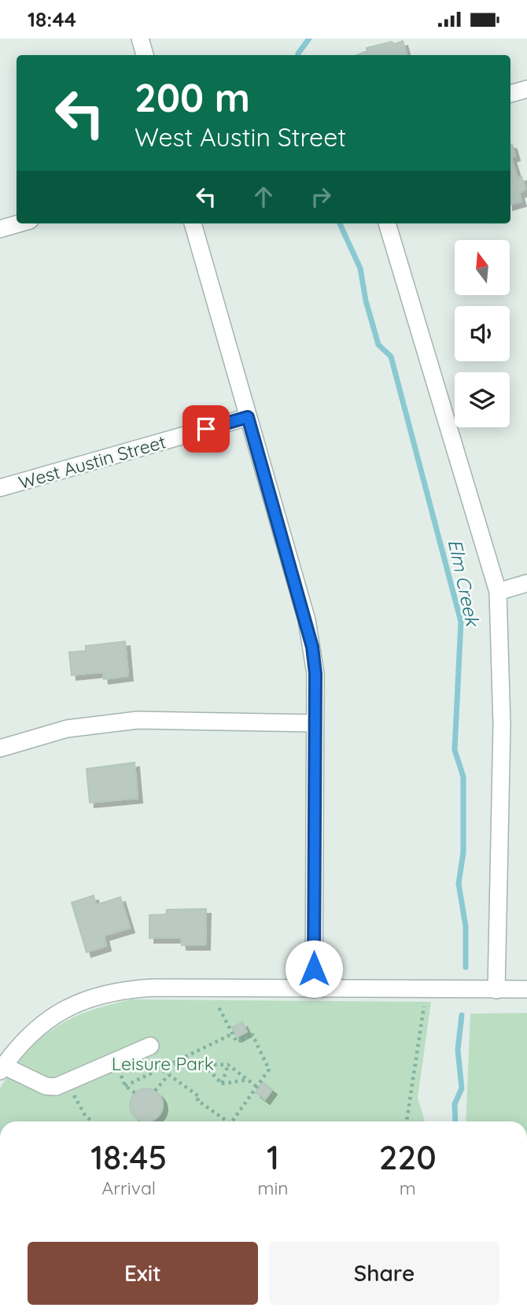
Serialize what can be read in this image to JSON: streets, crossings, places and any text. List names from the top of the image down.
{
  "streets": {
    "street": ["West Austin Street"]
  },
  "water": ["Elm Creek"],
  "parks": ["Leisure Park"],
  "north": "top",
  "page": {
    "status": "18:44",
    "turn": ["200 m", "West Austin Street"],
    "eta": [
      "18:45",
      "Arrival",
      "1",
      "min",
      "220",
      "m"
    ],
    "buttons": ["Exit", "Share"]
  }
}
